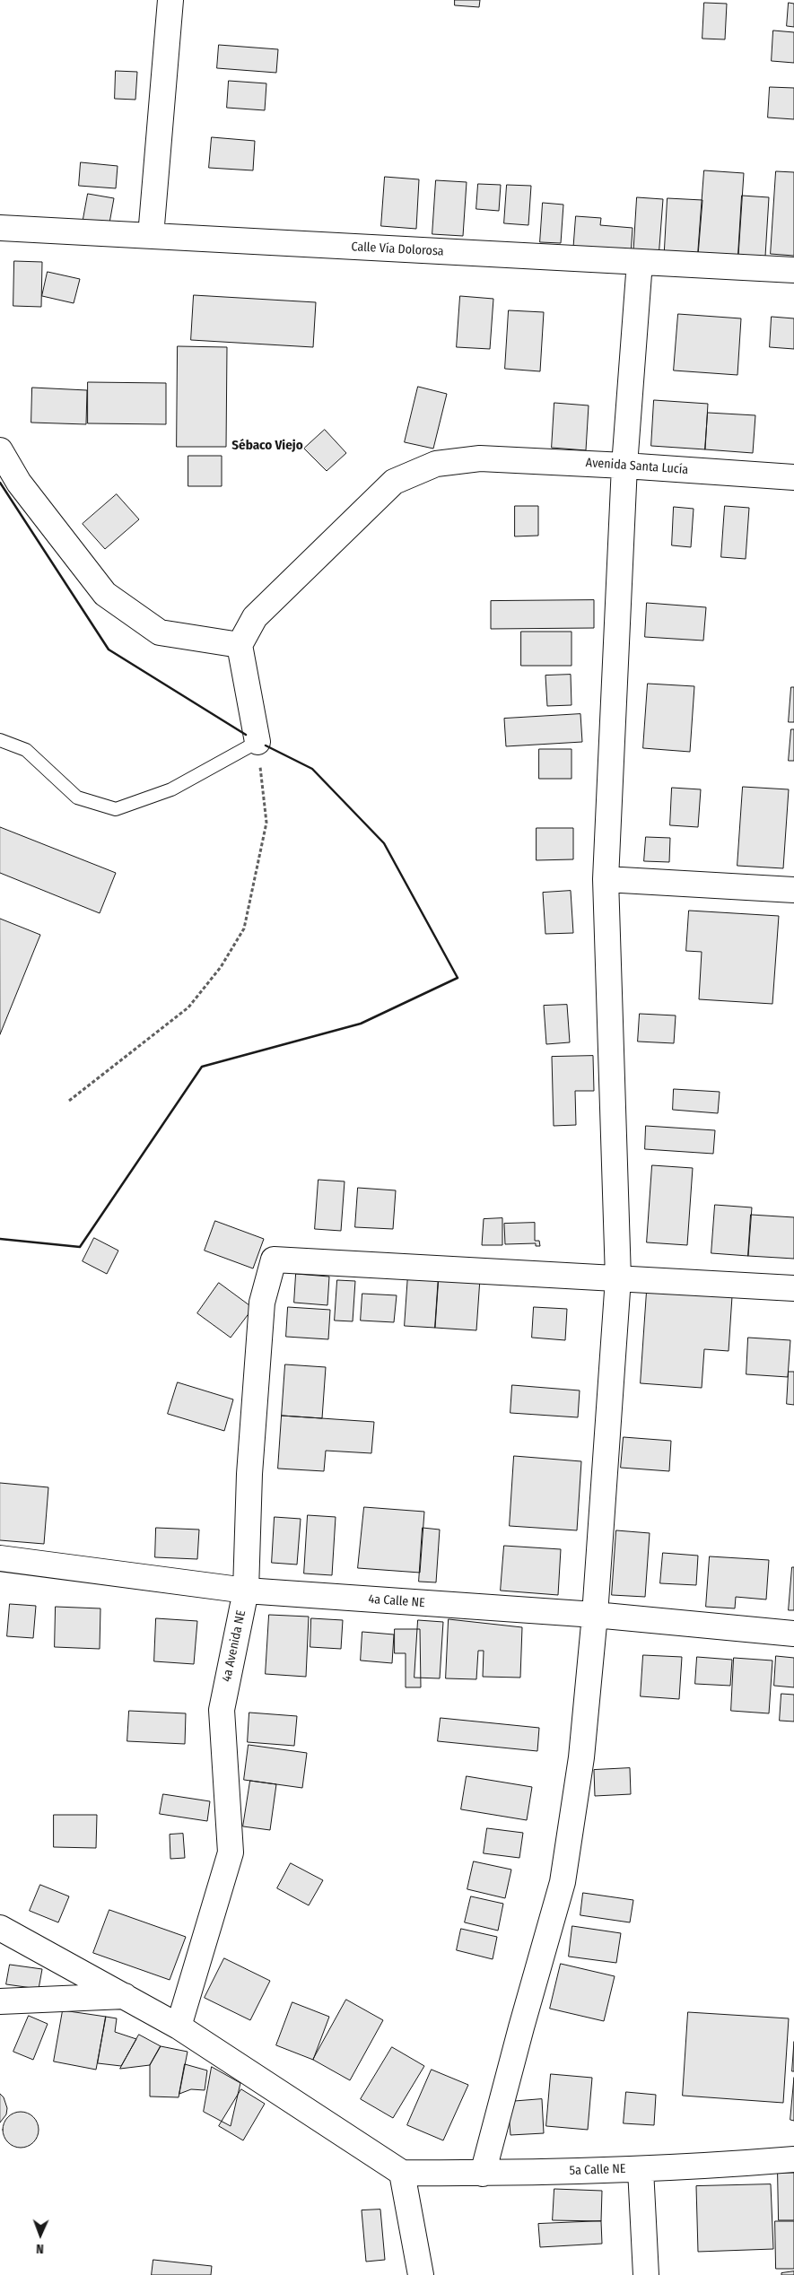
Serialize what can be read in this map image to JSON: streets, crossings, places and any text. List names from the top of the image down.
{
  "streets": {
    "street": [
      "Calle Vía Dolorosa",
      "Avenida Santa Lucía",
      "4a Calle NE",
      "4a Avenida NE",
      "5a Calle NE"
    ]
  },
  "crossings": [
    ["4a Calle NE", "4a Avenida NE"]
  ],
  "districts": ["Sébaco Viejo"],
  "north": "bottom"
}
